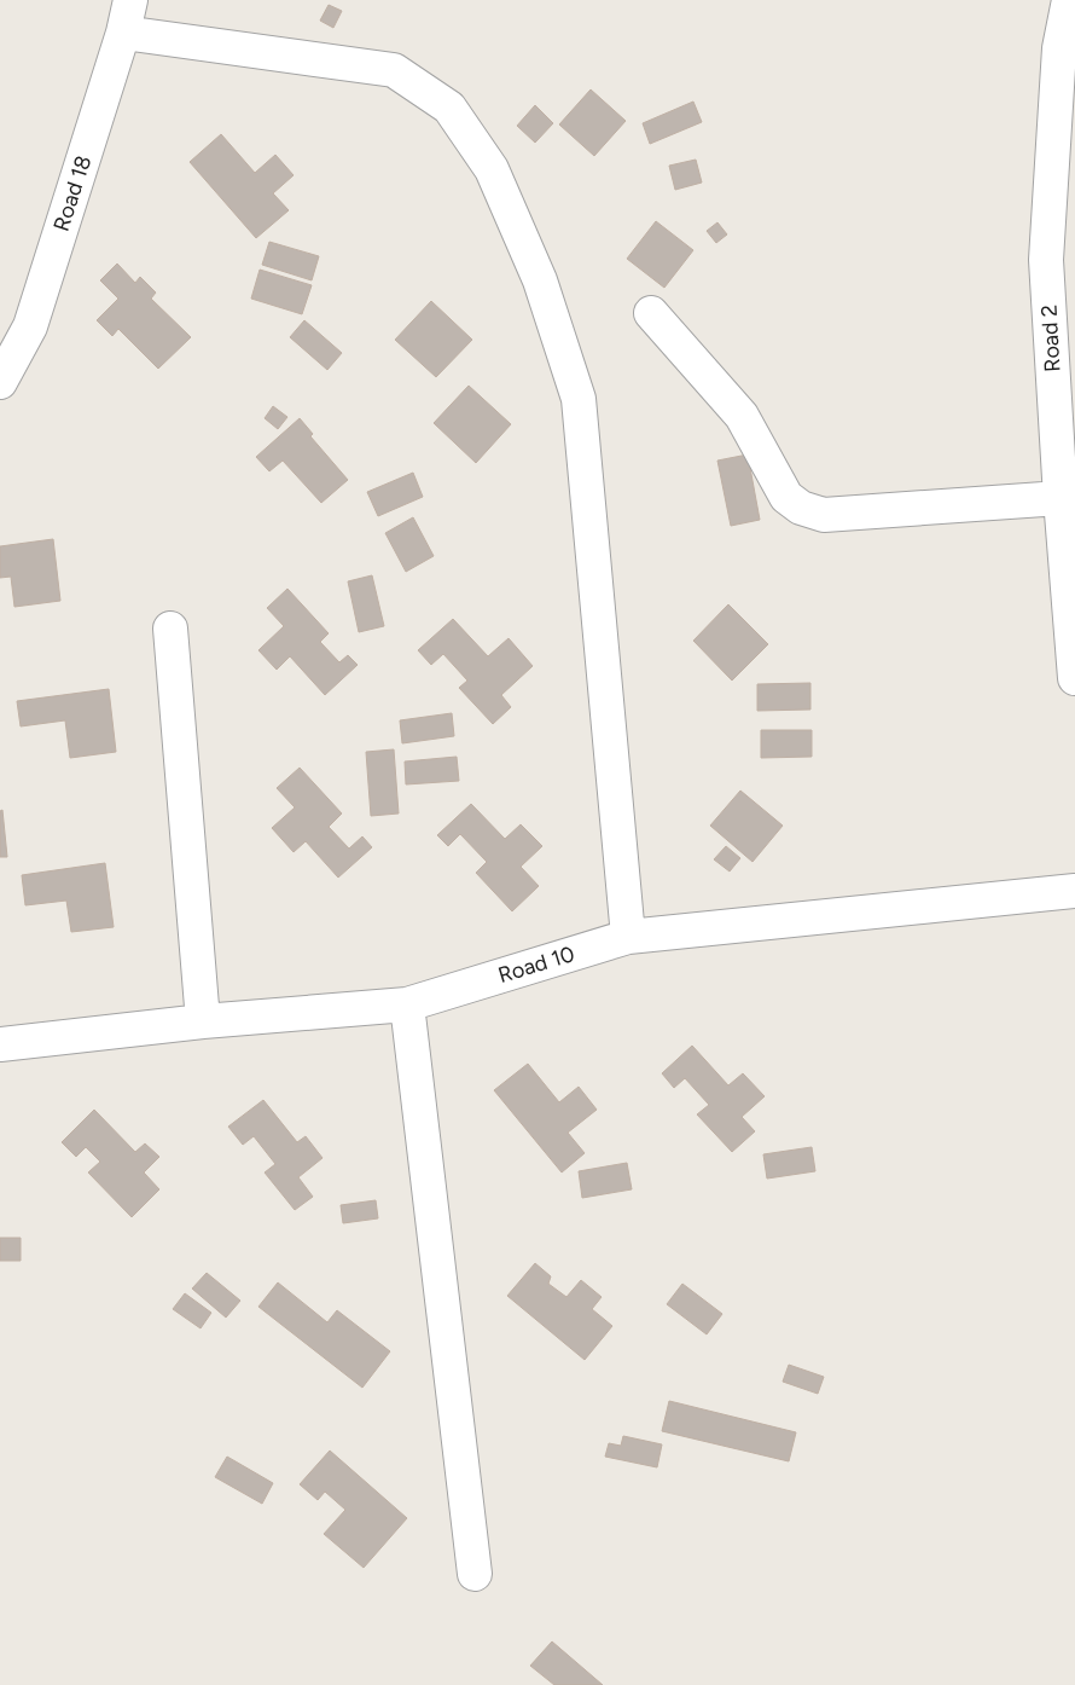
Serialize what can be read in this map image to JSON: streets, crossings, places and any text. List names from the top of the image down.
{
  "streets": {
    "street": ["Road 18", "Road 2", "Road 10"]
  }
}
